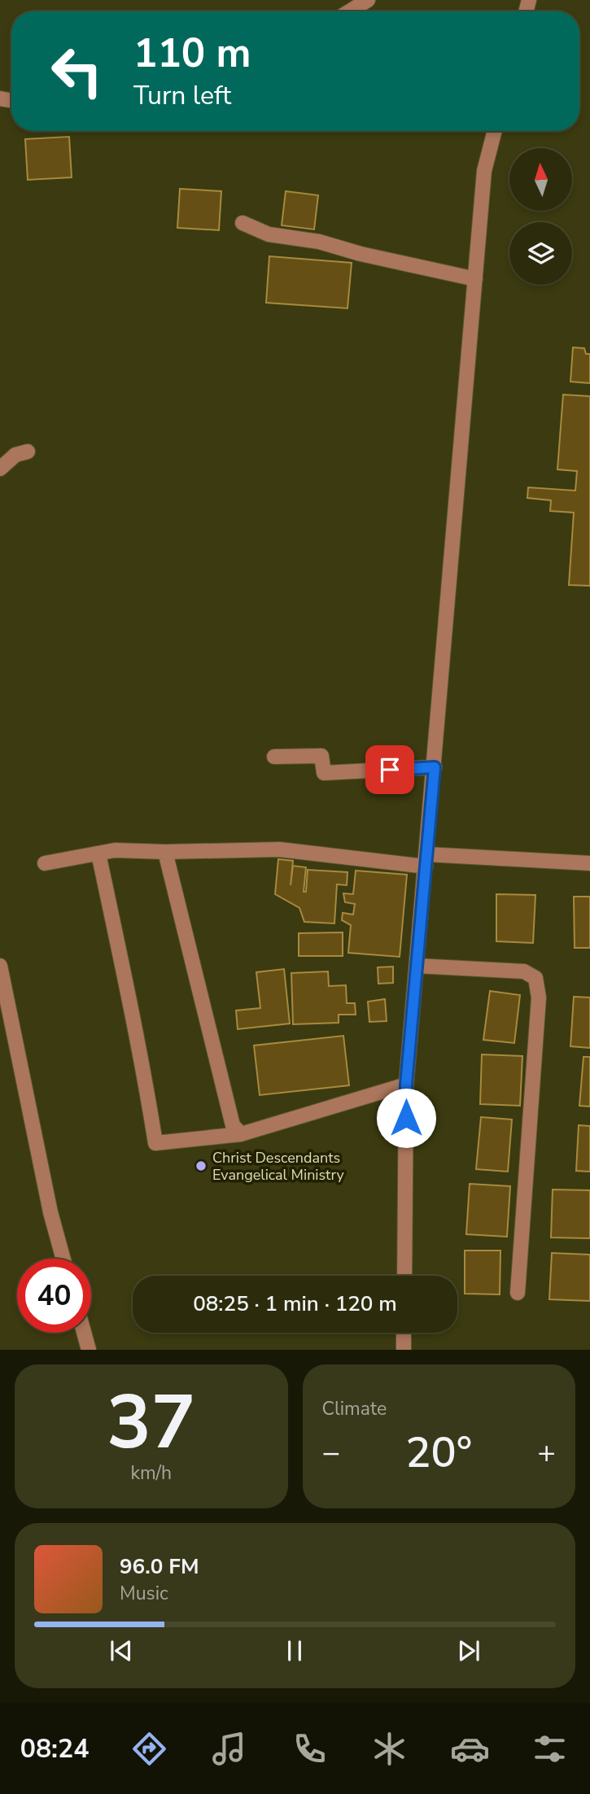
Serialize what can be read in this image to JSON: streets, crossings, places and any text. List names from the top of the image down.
{
  "places": ["Christ Descendants Evangelical Ministry"],
  "north": "top",
  "page": {
    "turn": ["110 m", "Turn left"],
    "limit": "40",
    "trip": "08:25 · 1 min · 120 m",
    "tile": [
      ["37", "km/h"],
      "Climate"
    ],
    "heat": ["−", "20°", "+"],
    "song": ["96.0 FM", "Music"],
    "tabs": "08:24"
  }
}
